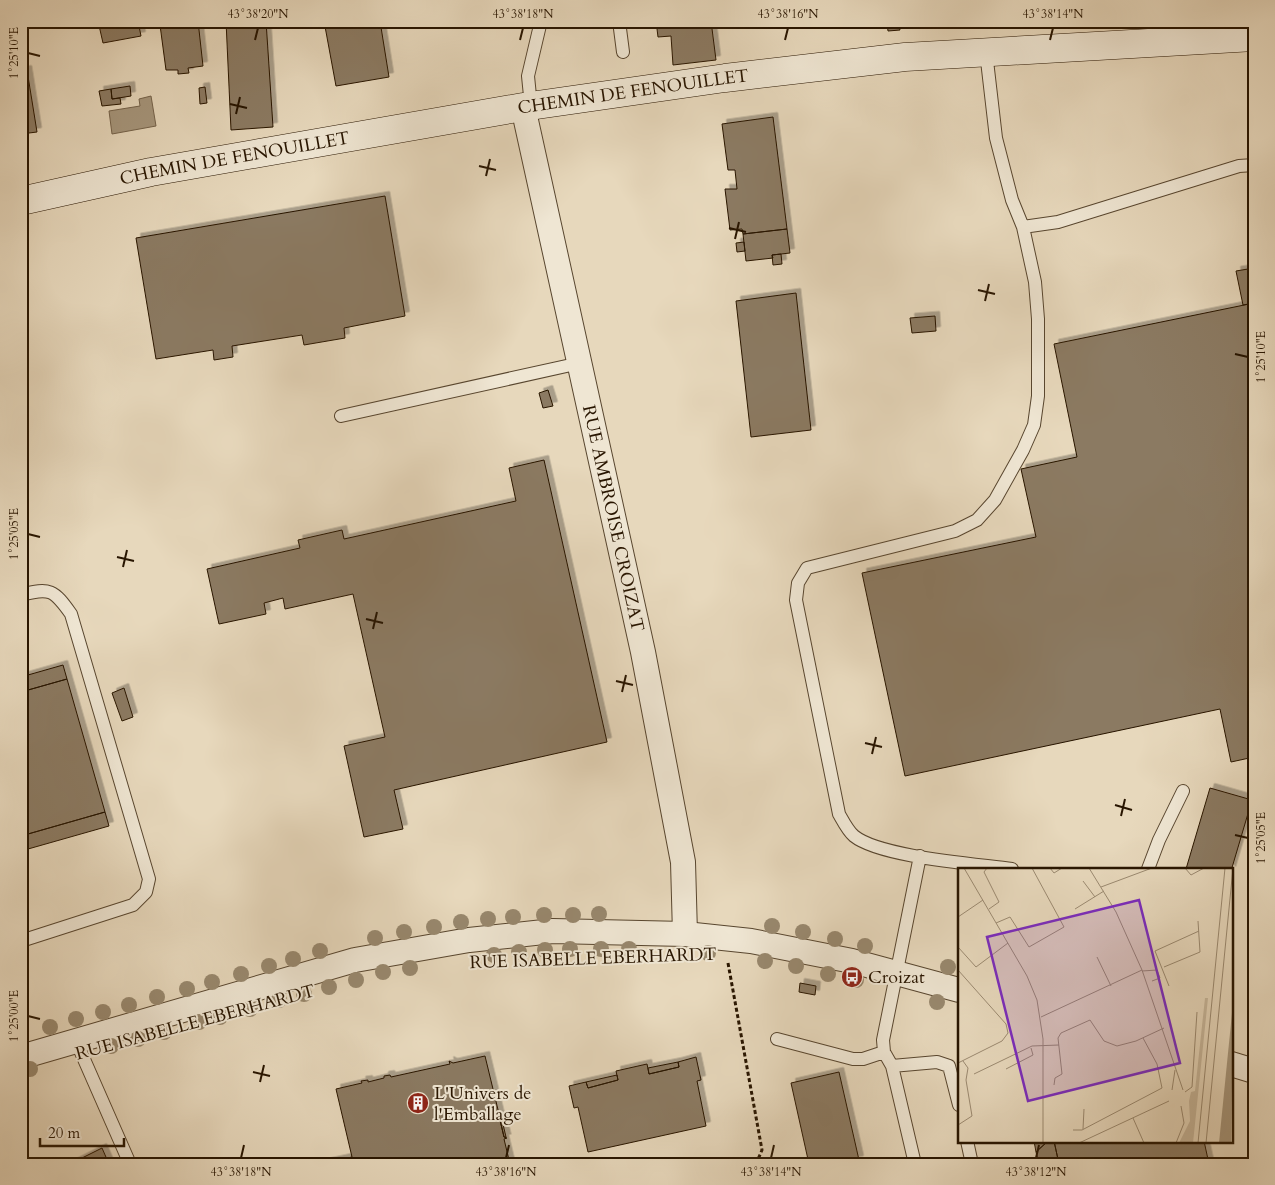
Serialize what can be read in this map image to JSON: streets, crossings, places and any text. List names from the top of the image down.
{
  "streets": {
    "street": ["CHEMIN DE FENOUILLET", "RUE AMBROISE CROIZAT", "RUE ISABELLE EBERHARDT"]
  },
  "crossings": [
    ["CHEMIN DE FENOUILLET", "RUE AMBROISE CROIZAT"],
    ["RUE AMBROISE CROIZAT", "RUE ISABELLE EBERHARDT"]
  ],
  "places": {
    "bus stop": ["Croizat"],
    "building": ["L'Univers de l'Emballage"]
  },
  "scale_bar": "20 m",
  "coordinates": [
    "43°38'20\"N",
    "43°38'18\"N",
    "43°38'16\"N",
    "43°38'14\"N",
    "1°25'10\"E",
    "1°25'05\"E",
    "1°25'00\"E",
    "43°38'12\"N"
  ]
}
